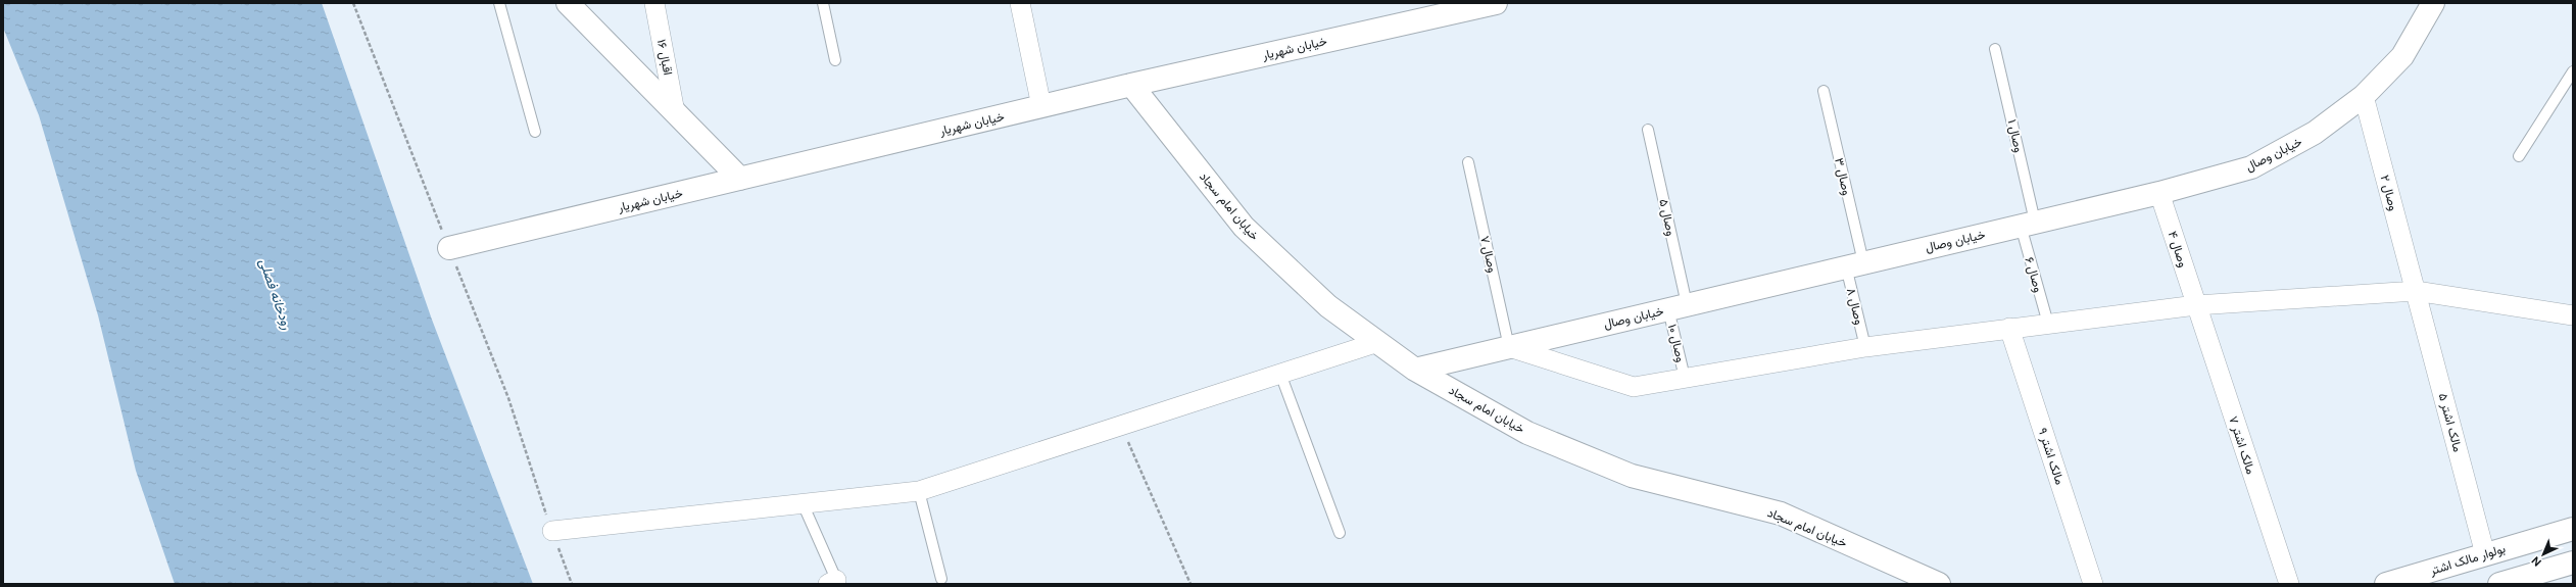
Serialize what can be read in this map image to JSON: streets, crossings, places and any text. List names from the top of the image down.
{
  "streets": {
    "street": [
      "خیابان شهریار",
      "اقبال ۱۶",
      "خیابان وصال",
      "وصال ۲",
      "خیابان امام سجاد",
      "وصال ۴",
      "مالک اشتر ۵",
      "مالک اشتر ۷",
      "مالک اشتر ۹",
      "بولوار مالک اشتر"
    ],
    "lane": [
      "وصال ۱",
      "وصال ۳",
      "وصال ۵",
      "وصال ۷",
      "وصال ۶",
      "وصال ۸",
      "وصال ۱۰"
    ]
  },
  "crossings": [
    ["خیابان شهریار", "خیابان امام سجاد"],
    ["وصال ۱", "خیابان وصال"],
    ["وصال ۱", "وصال ۶"],
    ["خیابان وصال", "وصال ۳"],
    ["خیابان وصال", "وصال ۲"],
    ["خیابان وصال", "خیابان امام سجاد"],
    ["خیابان وصال", "وصال ۵"],
    ["خیابان وصال", "وصال ۴"],
    ["خیابان وصال", "وصال ۷"],
    ["خیابان وصال", "وصال ۶"],
    ["خیابان وصال", "وصال ۸"],
    ["خیابان وصال", "وصال ۱۰"],
    ["وصال ۳", "وصال ۸"],
    ["وصال ۲", "مالک اشتر ۵"],
    ["وصال ۵", "وصال ۱۰"],
    ["وصال ۴", "مالک اشتر ۷"],
    ["مالک اشتر ۵", "بولوار مالک اشتر"]
  ],
  "water": ["رودخانه فصلی"],
  "north": "bottom left"
}
